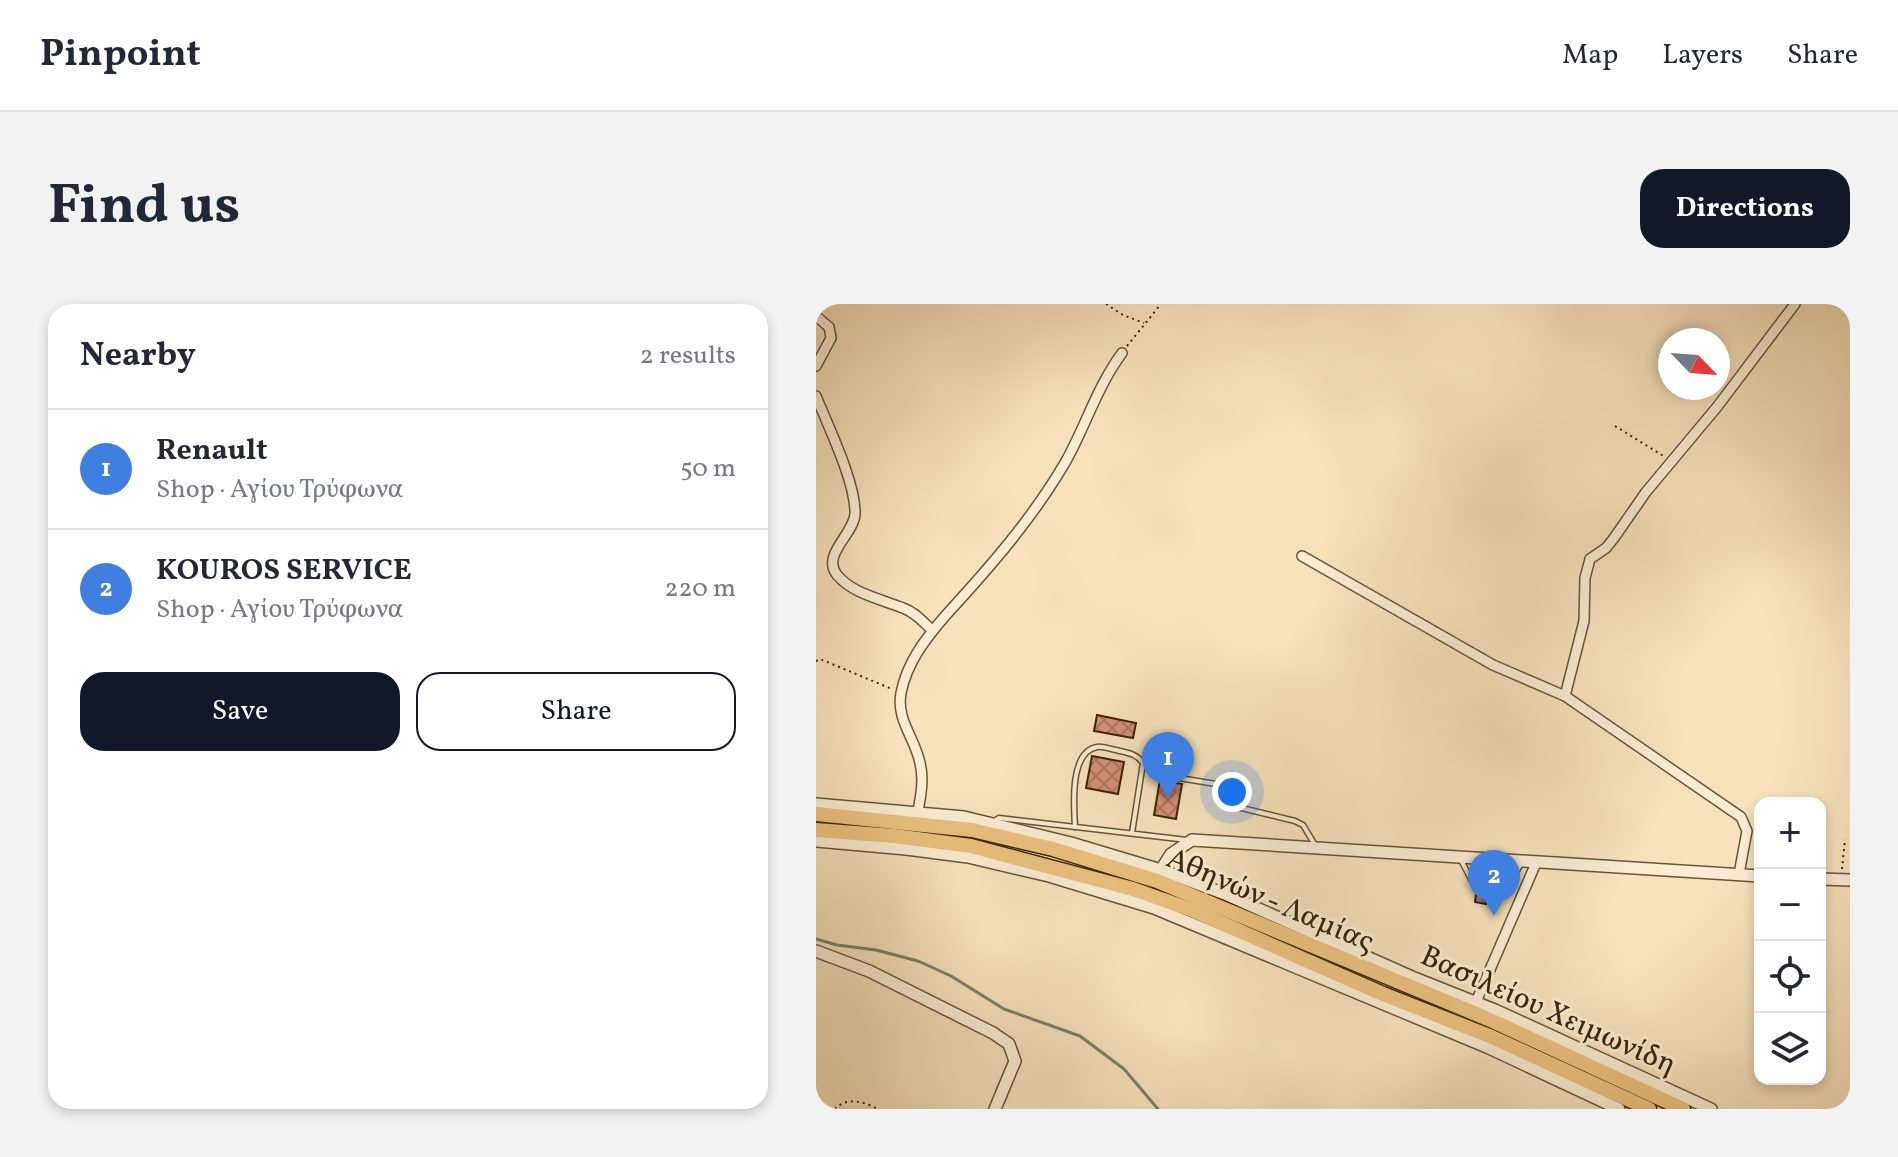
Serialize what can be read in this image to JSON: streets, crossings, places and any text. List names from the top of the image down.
{
  "streets": {
    "main road": ["Αθηνών - Λαμίας"],
    "street": ["Βασιλείου Χειμωνίδη"]
  },
  "north": "bottom right",
  "page": {
    "header": "Pinpoint",
    "nav": ["Map", "Layers", "Share"],
    "title": "Find us",
    "buttons": [
      "Directions",
      ["Save", "Share"]
    ],
    "heading": ["Nearby", "2 results"],
    "list": [
      {
        "mark": "1",
        "name": "Renault",
        "note": "Shop · Αγίου Τρύφωνα",
        "value": "50 m"
      },
      {
        "mark": "2",
        "name": "KOUROS SERVICE",
        "note": "Shop · Αγίου Τρύφωνα",
        "value": "220 m"
      }
    ],
    "pins": ["1", "2"],
    "map_buttons": ["+", "−"]
  }
}
